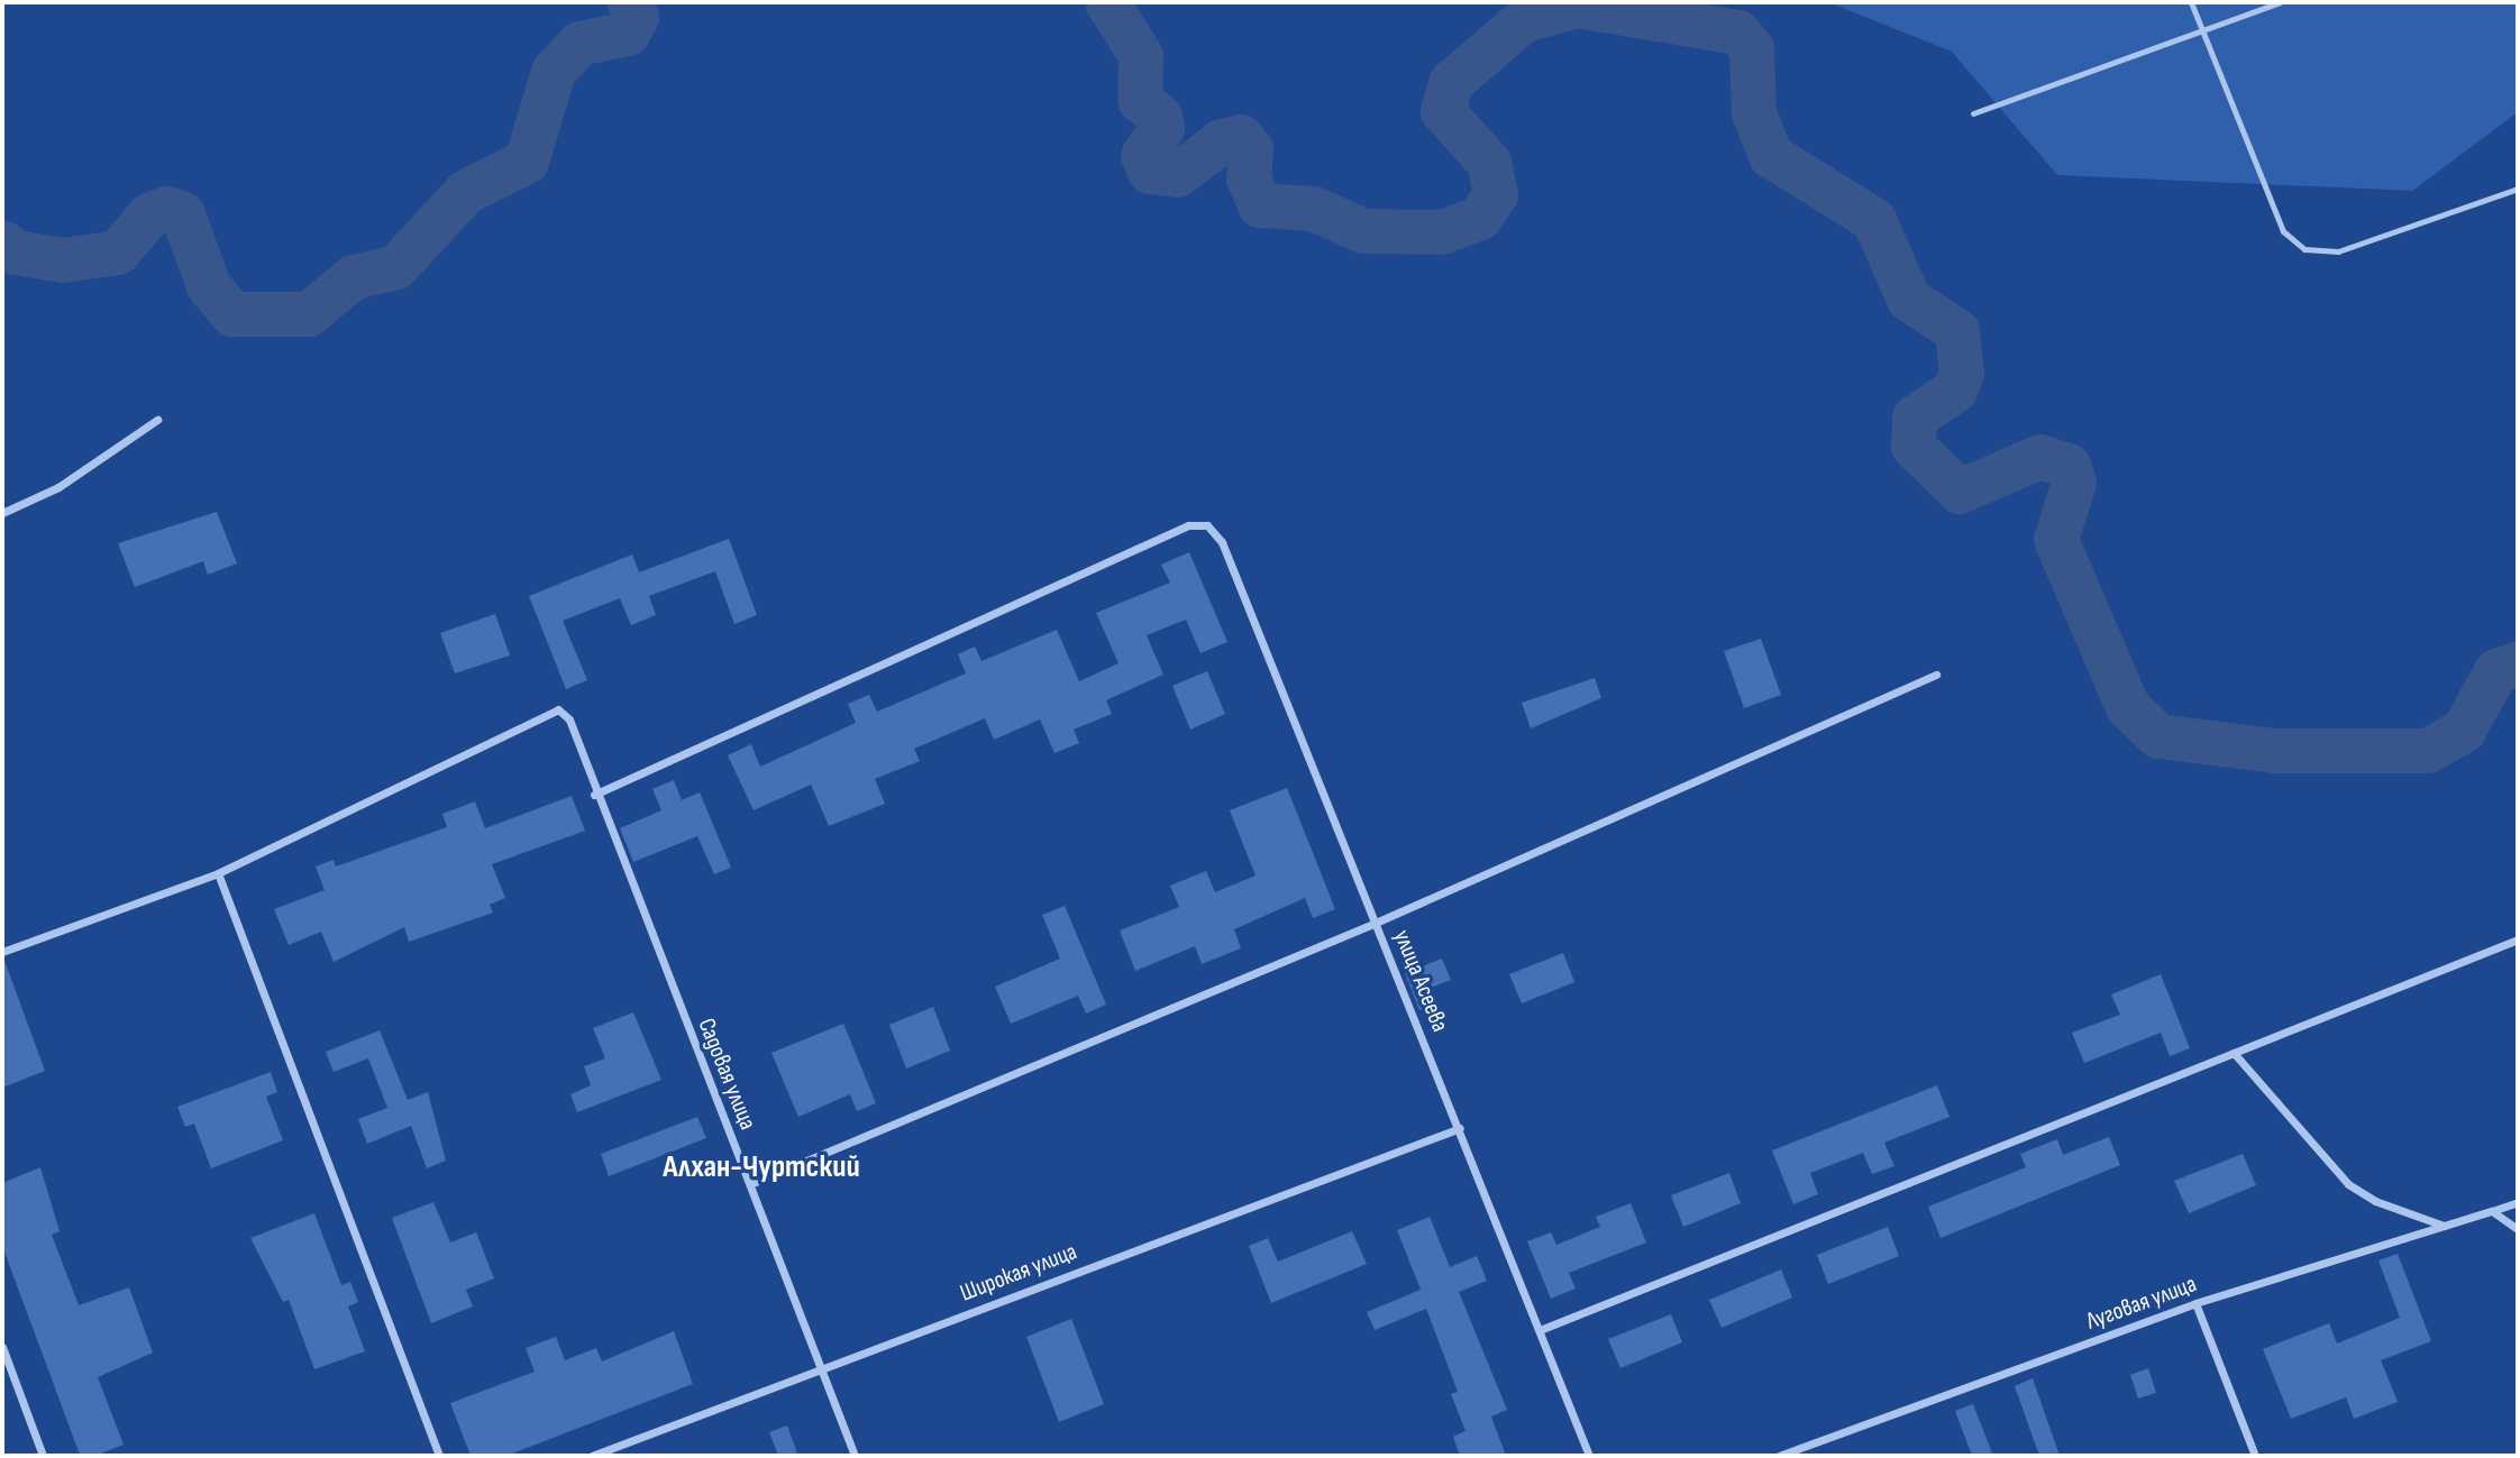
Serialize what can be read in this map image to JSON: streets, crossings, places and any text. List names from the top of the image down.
{
  "streets": {
    "street": [
      "улица Асеева",
      "Садовая улица",
      "Широкая улица",
      "Луговая улица"
    ]
  },
  "crossings": [
    ["улица Асеева", "Садовая улица"],
    ["улица Асеева", "Широкая улица"],
    ["Садовая улица", "Широкая улица"]
  ],
  "districts": ["Алхан-Чуртский"]
}
